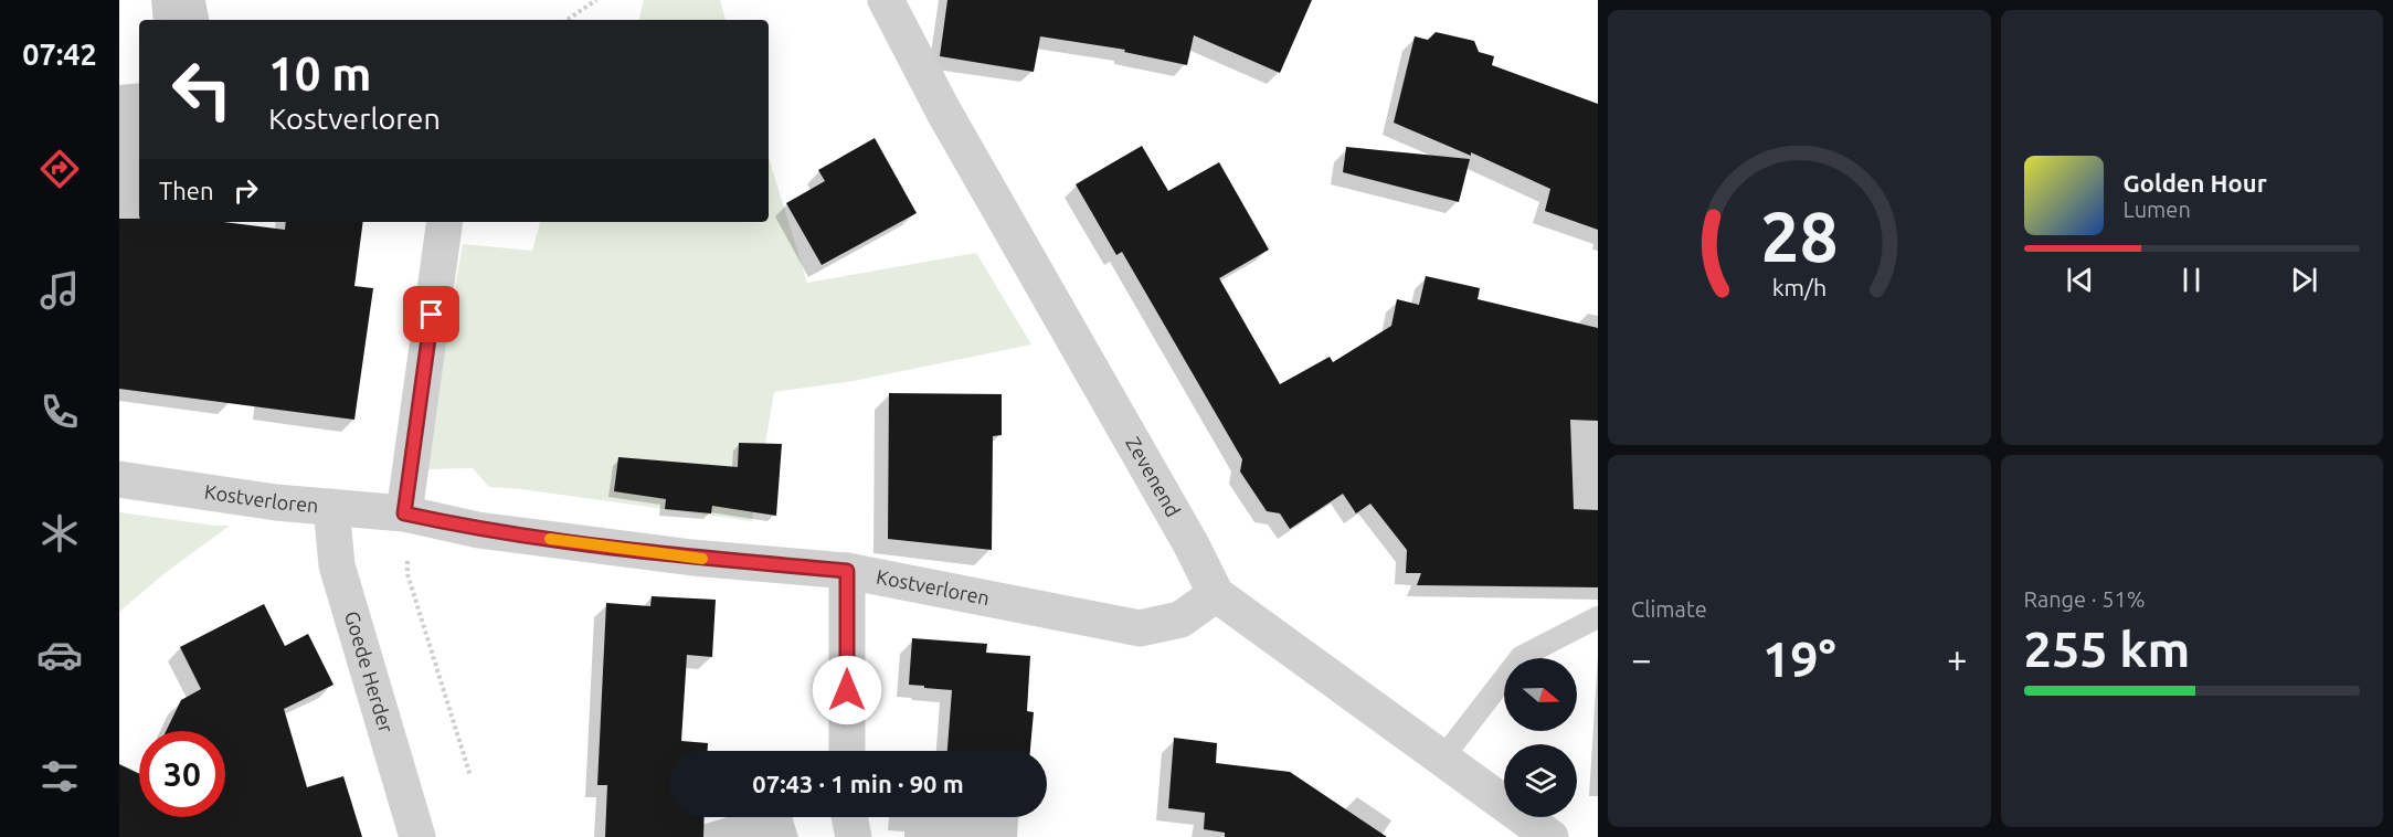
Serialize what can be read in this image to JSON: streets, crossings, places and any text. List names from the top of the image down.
{
  "streets": {
    "street": ["Zevenend", "Kostverloren", "Goede Herder"]
  },
  "crossings": [
    ["Zevenend", "Kostverloren"],
    ["Kostverloren", "Goede Herder"]
  ],
  "north": "right",
  "page": {
    "tabs": "07:42",
    "turn": ["10 m", "Kostverloren"],
    "song": ["Golden Hour", "Lumen"],
    "then": "Then",
    "tile": [
      "Climate",
      ["Range · 51%", "255 km"]
    ],
    "heat": ["−", "19°", "+"],
    "limit": "30",
    "trip": "07:43 · 1 min · 90 m",
    "gauge": ["28", "km/h"]
  }
}
